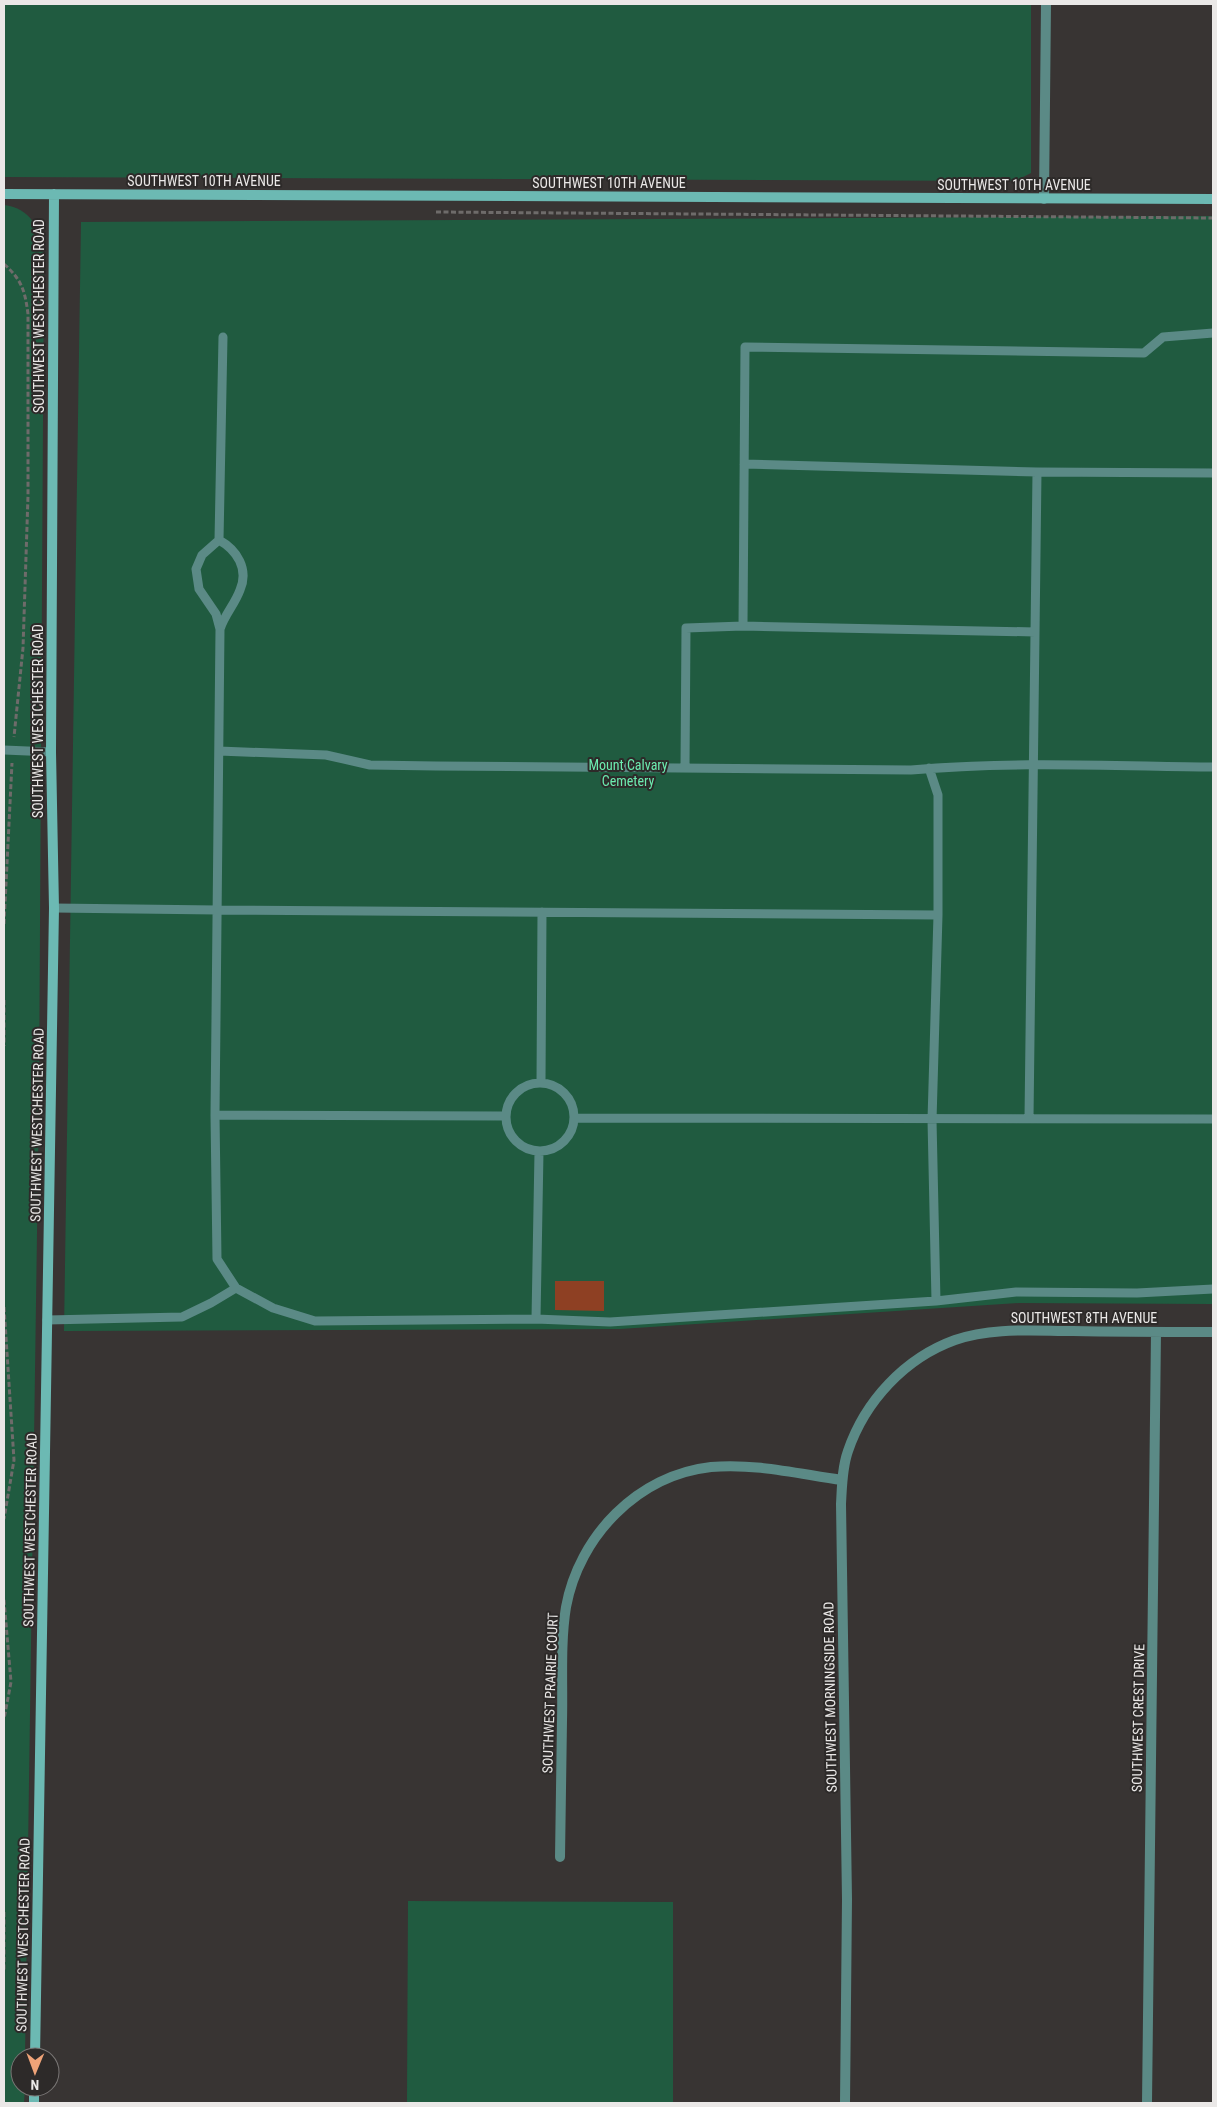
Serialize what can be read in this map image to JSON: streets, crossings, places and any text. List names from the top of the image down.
{
  "streets": {
    "street": [
      "SOUTHWEST 10TH AVENUE",
      "SOUTHWEST WESTCHESTER ROAD",
      "SOUTHWEST 8TH AVENUE",
      "SOUTHWEST PRAIRIE COURT",
      "SOUTHWEST MORNINGSIDE ROAD",
      "SOUTHWEST CREST DRIVE"
    ]
  },
  "crossings": [
    ["SOUTHWEST 10TH AVENUE", "SOUTHWEST WESTCHESTER ROAD"],
    ["SOUTHWEST 8TH AVENUE", "SOUTHWEST MORNINGSIDE ROAD"],
    ["SOUTHWEST 8TH AVENUE", "SOUTHWEST CREST DRIVE"],
    ["SOUTHWEST PRAIRIE COURT", "SOUTHWEST MORNINGSIDE ROAD"]
  ],
  "parks": ["Mount Calvary Cemetery"],
  "north": "bottom"
}
